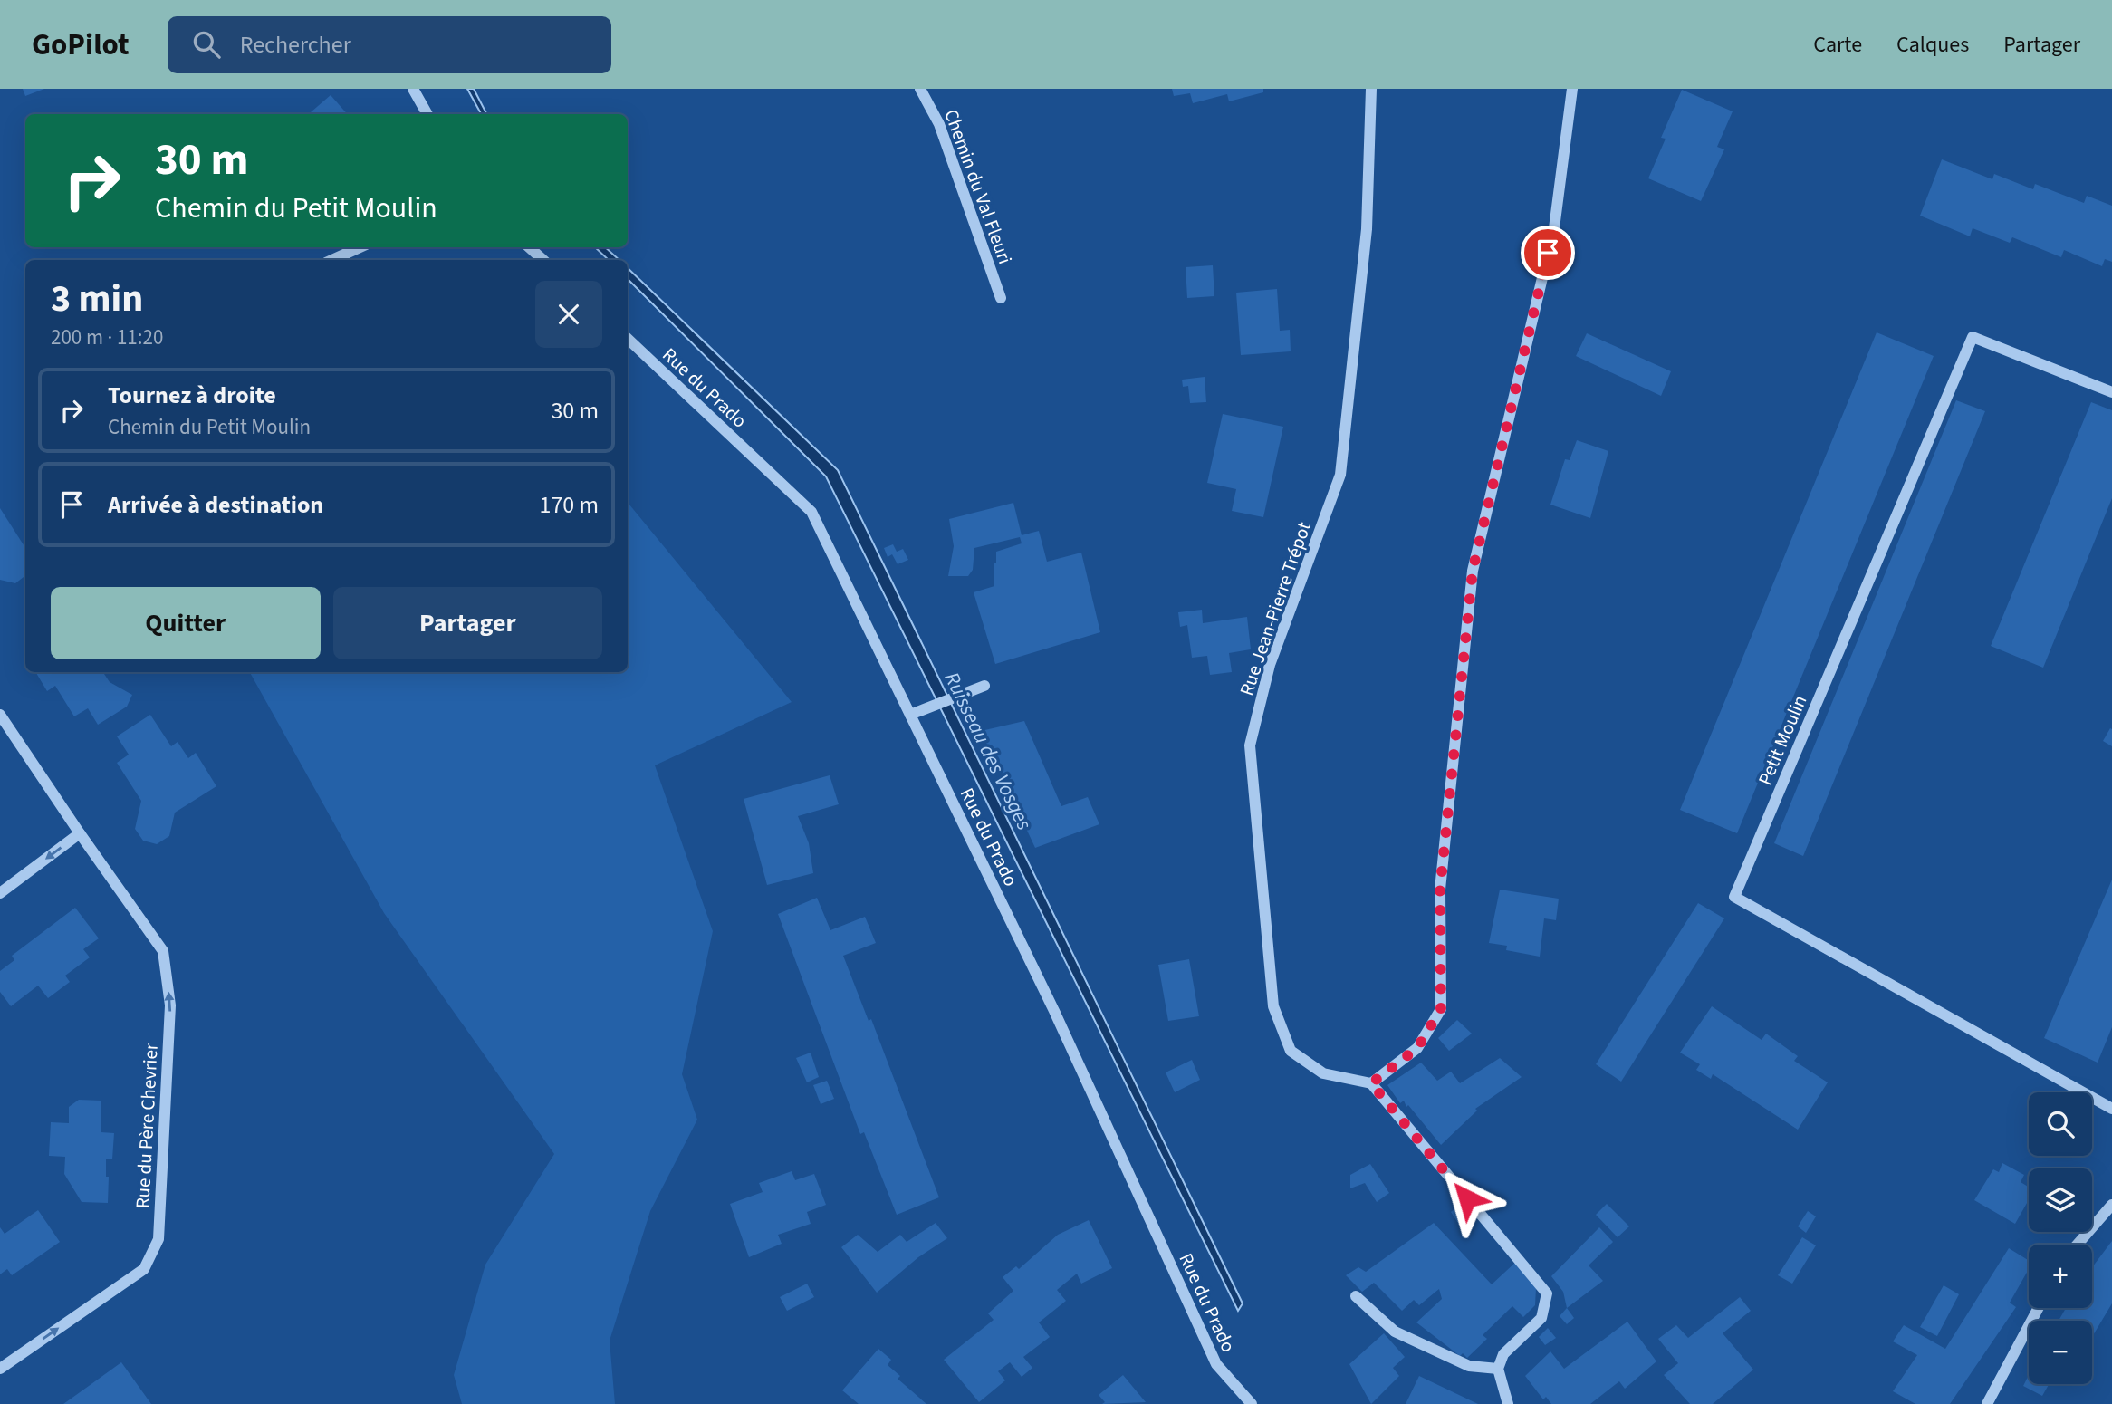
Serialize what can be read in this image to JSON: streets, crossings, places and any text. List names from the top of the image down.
{
  "streets": {
    "street": [
      "Chemin du Val Fleuri",
      "Rue du Prado",
      "Rue Jean-Pierre Trépot",
      "Petit Moulin",
      "Rue du Père Chevrier"
    ]
  },
  "one_way": ["Rue du Père Chevrier"],
  "water": ["Ruisseau des Vosges"],
  "page": {
    "header": "GoPilot",
    "search": "Rechercher",
    "nav": ["Carte", "Calques", "Partager"],
    "turn": ["30 m", "Chemin du Petit Moulin"],
    "heading": ["3 min", "200 m · 11:20"],
    "list": [
      {
        "name": "Tournez à droite",
        "note": "Chemin du Petit Moulin",
        "value": "30 m"
      },
      {
        "name": "Arrivée à destination",
        "value": "170 m"
      }
    ],
    "buttons": ["Quitter", "Partager"],
    "map_buttons": ["+", "−"]
  }
}
